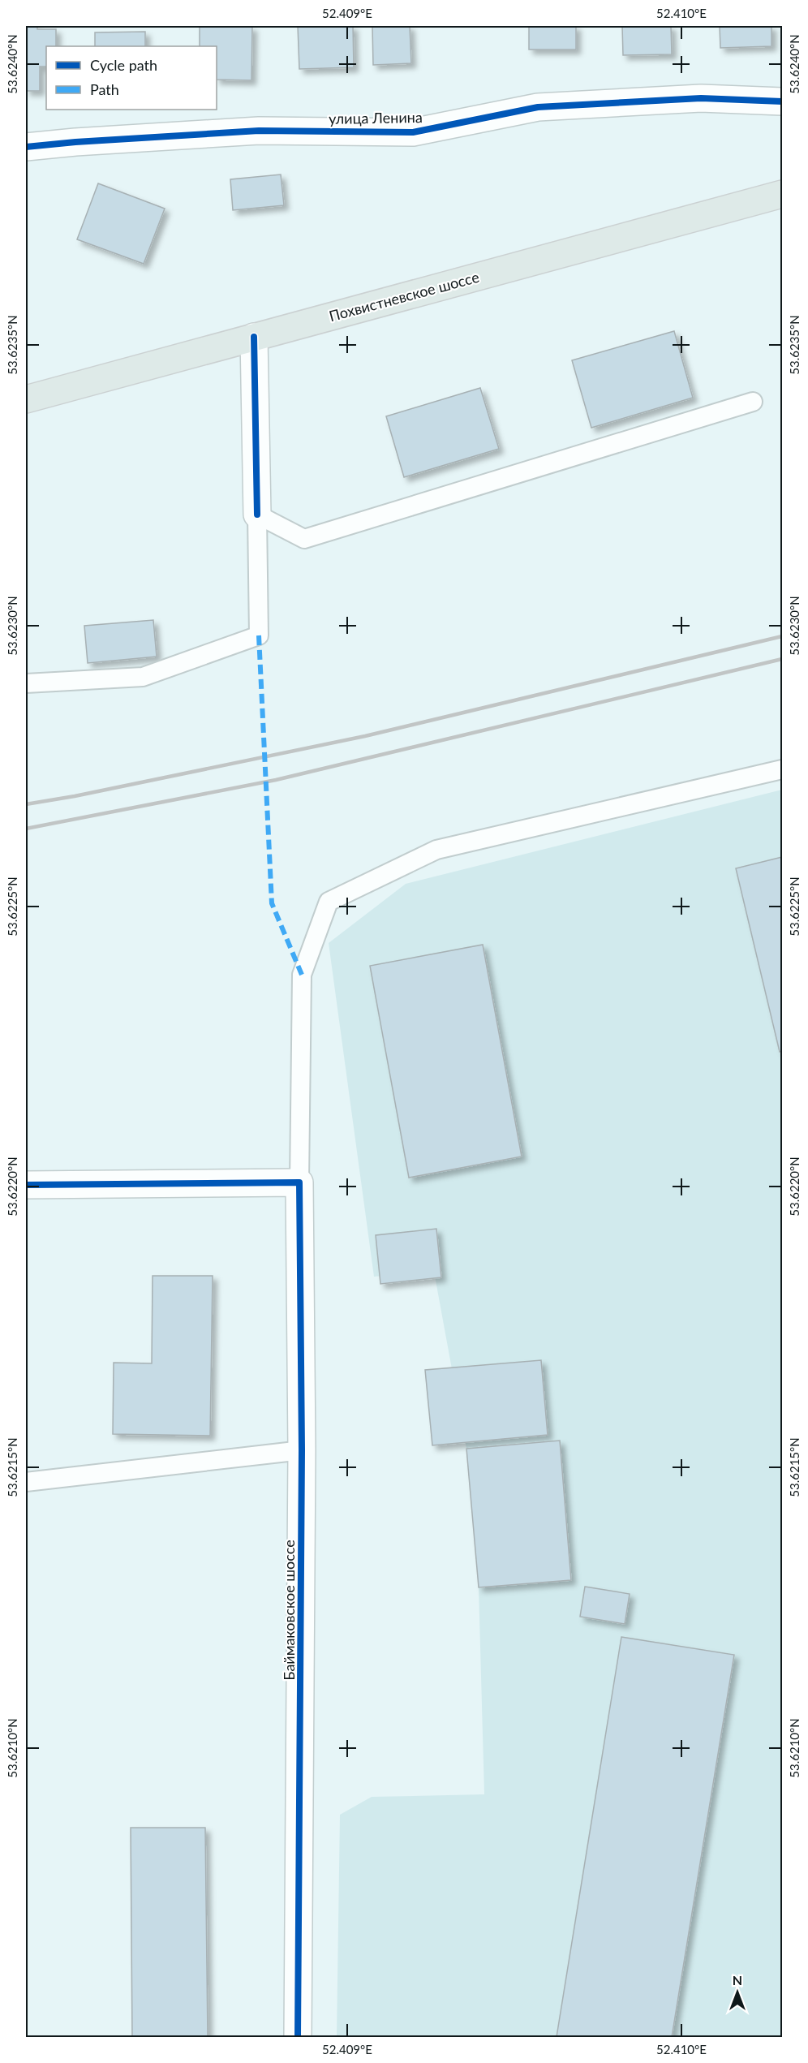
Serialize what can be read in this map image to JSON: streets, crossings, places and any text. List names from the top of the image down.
{
  "streets": {
    "main road": ["Похвистневское шоссе"],
    "street": ["улица Ленина", "Баймаковское шоссе"]
  },
  "legend": ["Cycle path", "Path"],
  "north": "top",
  "coordinates": [
    "52.409°E",
    "52.410°E",
    "53.6240°N",
    "53.6235°N",
    "53.6230°N",
    "53.6225°N",
    "53.6220°N",
    "53.6215°N",
    "53.6210°N"
  ]
}
